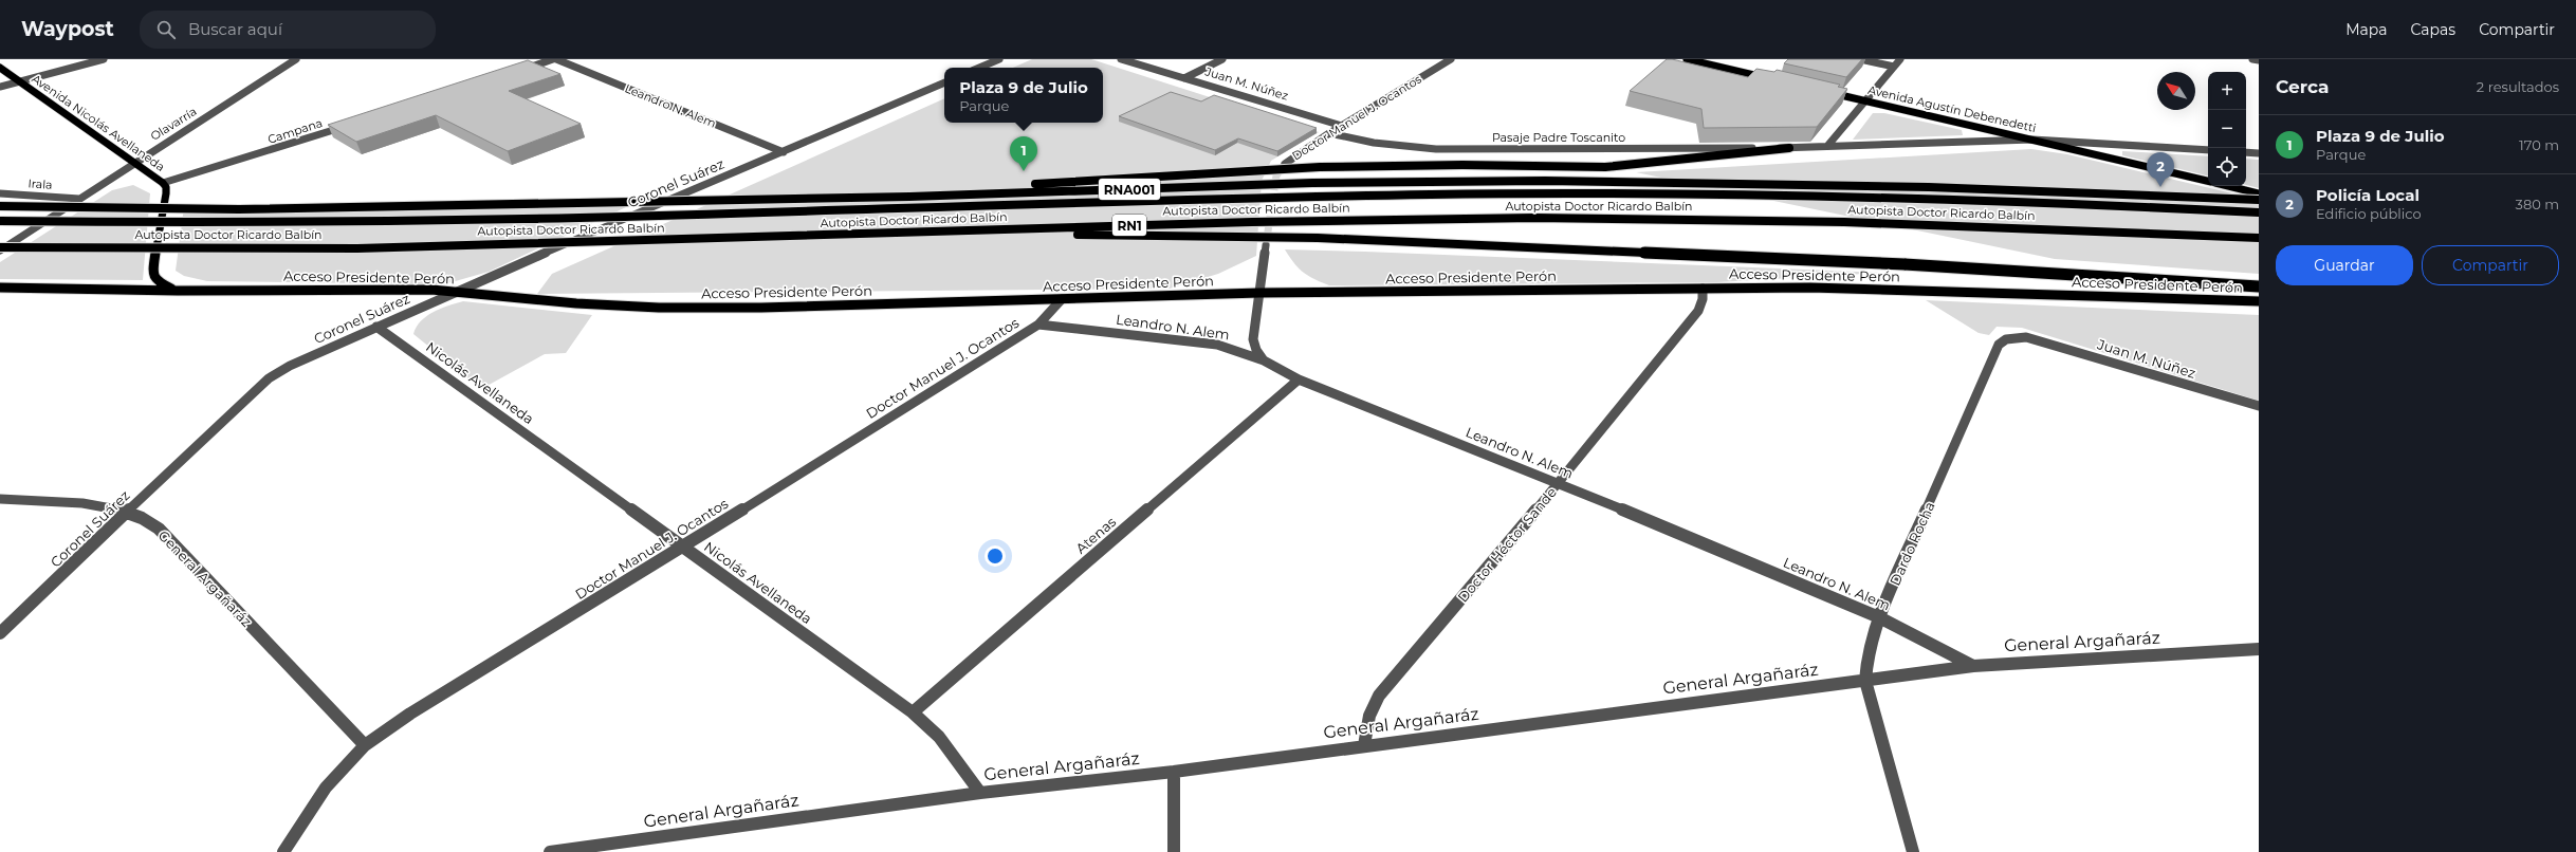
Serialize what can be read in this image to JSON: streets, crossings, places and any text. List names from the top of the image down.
{
  "streets": {
    "highway": ["RNA001", "Autopista Doctor Ricardo Balbín", "RN1"],
    "main road": ["Avenida Agustín Debenedetti", "Avenida Nicolás Avellaneda", "Acceso Presidente Perón"],
    "street": [
      "Juan M. Núñez",
      "Leandro N. Alem",
      "Doctor Manuel J. Ocantos",
      "Olavarría",
      "Campana",
      "Pasaje Padre Toscanito",
      "Coronel Suárez",
      "Irala",
      "Nicolás Avellaneda",
      "Atenas",
      "Dardo Rocha",
      "Doctor Héctor Sande",
      "General Argañaráz"
    ]
  },
  "crossings": [
    ["Juan M. Núñez", "Doctor Manuel J. Ocantos"],
    ["Juan M. Núñez", "Dardo Rocha"],
    ["Leandro N. Alem", "Doctor Manuel J. Ocantos"],
    ["Leandro N. Alem", "Coronel Suárez"],
    ["Leandro N. Alem", "Atenas"],
    ["Leandro N. Alem", "Dardo Rocha"],
    ["Leandro N. Alem", "Doctor Héctor Sande"],
    ["Leandro N. Alem", "General Argañaráz"],
    ["Avenida Agustín Debenedetti", "Pasaje Padre Toscanito"],
    ["Doctor Manuel J. Ocantos", "Pasaje Padre Toscanito"],
    ["Doctor Manuel J. Ocantos", "Acceso Presidente Perón"],
    ["Doctor Manuel J. Ocantos", "Nicolás Avellaneda"],
    ["Doctor Manuel J. Ocantos", "General Argañaráz"],
    ["Avenida Nicolás Avellaneda", "Olavarría"],
    ["Avenida Nicolás Avellaneda", "Campana"],
    ["Avenida Nicolás Avellaneda", "Acceso Presidente Perón"],
    ["Olavarría", "Irala"],
    ["Olavarría", "Autopista Doctor Ricardo Balbín"],
    ["Coronel Suárez", "Acceso Presidente Perón"],
    ["Coronel Suárez", "Nicolás Avellaneda"],
    ["Coronel Suárez", "General Argañaráz"],
    ["Acceso Presidente Perón", "Doctor Héctor Sande"],
    ["Nicolás Avellaneda", "Atenas"],
    ["Nicolás Avellaneda", "General Argañaráz"],
    ["Dardo Rocha", "General Argañaráz"],
    ["Doctor Héctor Sande", "General Argañaráz"]
  ],
  "north": "top left",
  "page": {
    "header": "Waypost",
    "search": "Buscar aquí",
    "nav": ["Mapa", "Capas", "Compartir"],
    "heading": ["Cerca", "2 resultados"],
    "popup": ["Plaza 9 de Julio", "Parque"],
    "map_buttons": ["+", "−"],
    "list": [
      {
        "mark": "1",
        "name": "Plaza 9 de Julio",
        "note": "Parque",
        "value": "170 m"
      },
      {
        "mark": "2",
        "name": "Policía Local",
        "note": "Edificio público",
        "value": "380 m"
      }
    ],
    "pins": ["1", "2"],
    "buttons": ["Guardar", "Compartir"]
  }
}
